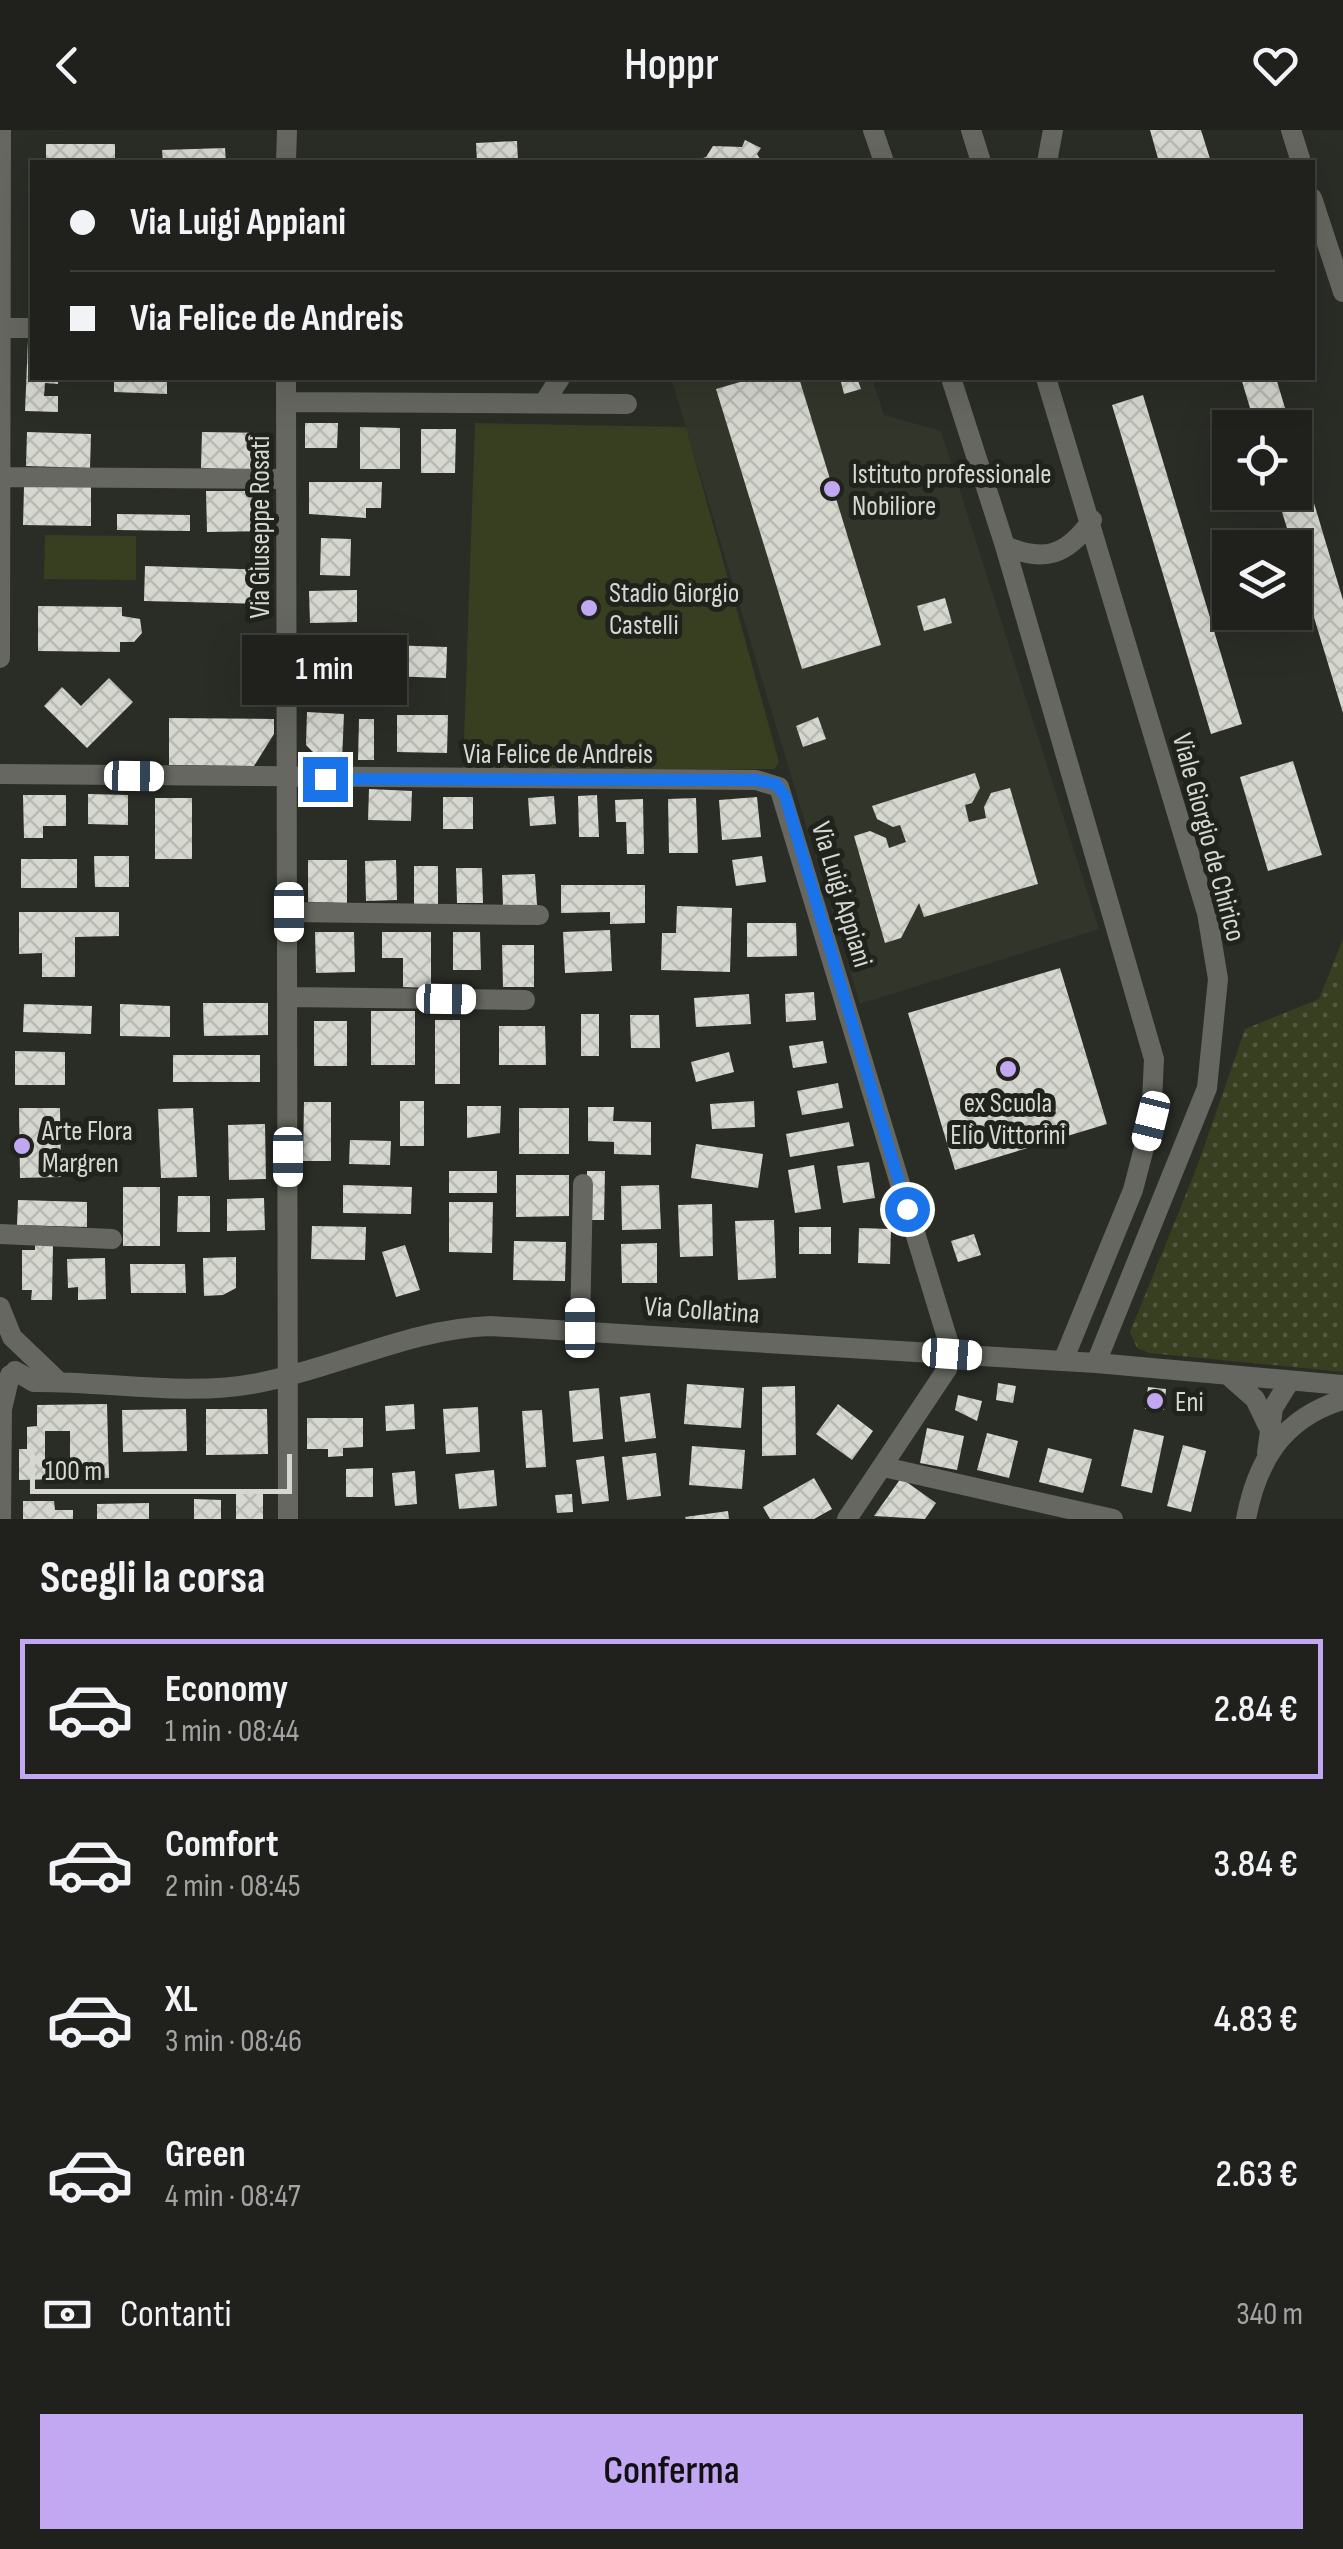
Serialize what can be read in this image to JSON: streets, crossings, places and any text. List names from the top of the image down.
{
  "streets": {
    "street": [
      "Via Giuseppe Rosati",
      "Via Felice de Andreis",
      "Viale Giorgio de Chirico",
      "Via Luigi Appiani",
      "Via Collatina"
    ]
  },
  "crossings": [
    ["Via Giuseppe Rosati", "Via Felice de Andreis"],
    ["Via Felice de Andreis", "Via Luigi Appiani"],
    ["Viale Giorgio de Chirico", "Via Collatina"],
    ["Via Luigi Appiani", "Via Collatina"]
  ],
  "places": [
    "Istituto professionale Nobiliore",
    "Stadio Giorgio Castelli",
    "ex Scuola Elio Vittorini",
    "Arte Flora Margren",
    "Eni"
  ],
  "scale_bar": "100 m",
  "page": {
    "header": "Hoppr",
    "banner": ["Via Luigi Appiani", "Via Felice de Andreis"],
    "bubble": "1 min",
    "scale": "100 m",
    "heading": "Scegli la corsa",
    "list": [
      {
        "name": "Economy",
        "note": "1 min · 08:44",
        "value": "2.84 €"
      },
      {
        "name": "Comfort",
        "note": "2 min · 08:45",
        "value": "3.84 €"
      },
      {
        "name": "XL",
        "note": "3 min · 08:46",
        "value": "4.83 €"
      },
      {
        "name": "Green",
        "note": "4 min · 08:47",
        "value": "2.63 €"
      }
    ],
    "pay": ["Contanti", "340 m"],
    "buttons": "Conferma"
  }
}
